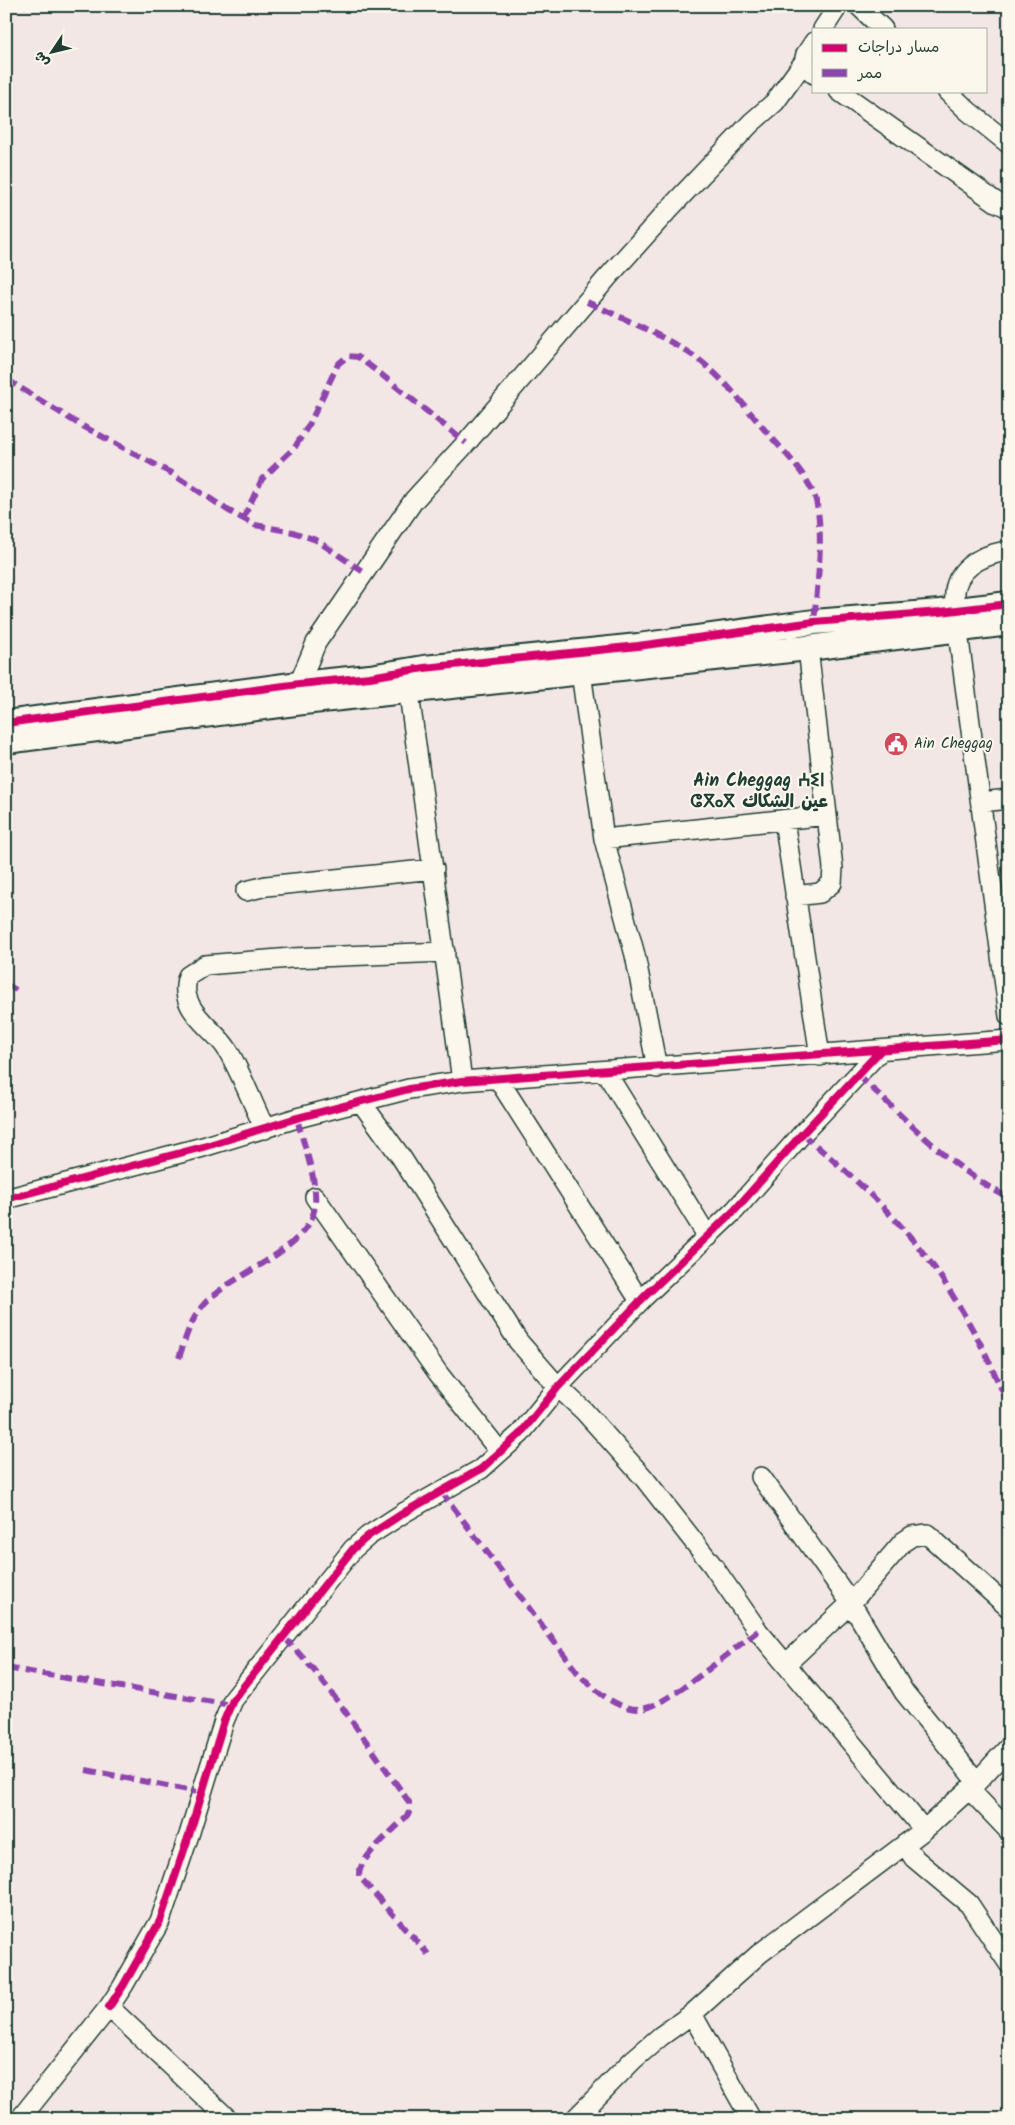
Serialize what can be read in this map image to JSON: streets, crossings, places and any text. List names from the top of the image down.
{
  "districts": ["Ain Cheggag ⵄⵉⵏ ⵛⴳⴰⴳ عين الشكاك"],
  "places": {
    "public building": ["Ain Cheggag"]
  },
  "legend": ["مسار دراجات", "ممر"],
  "north": "bottom left"
}
